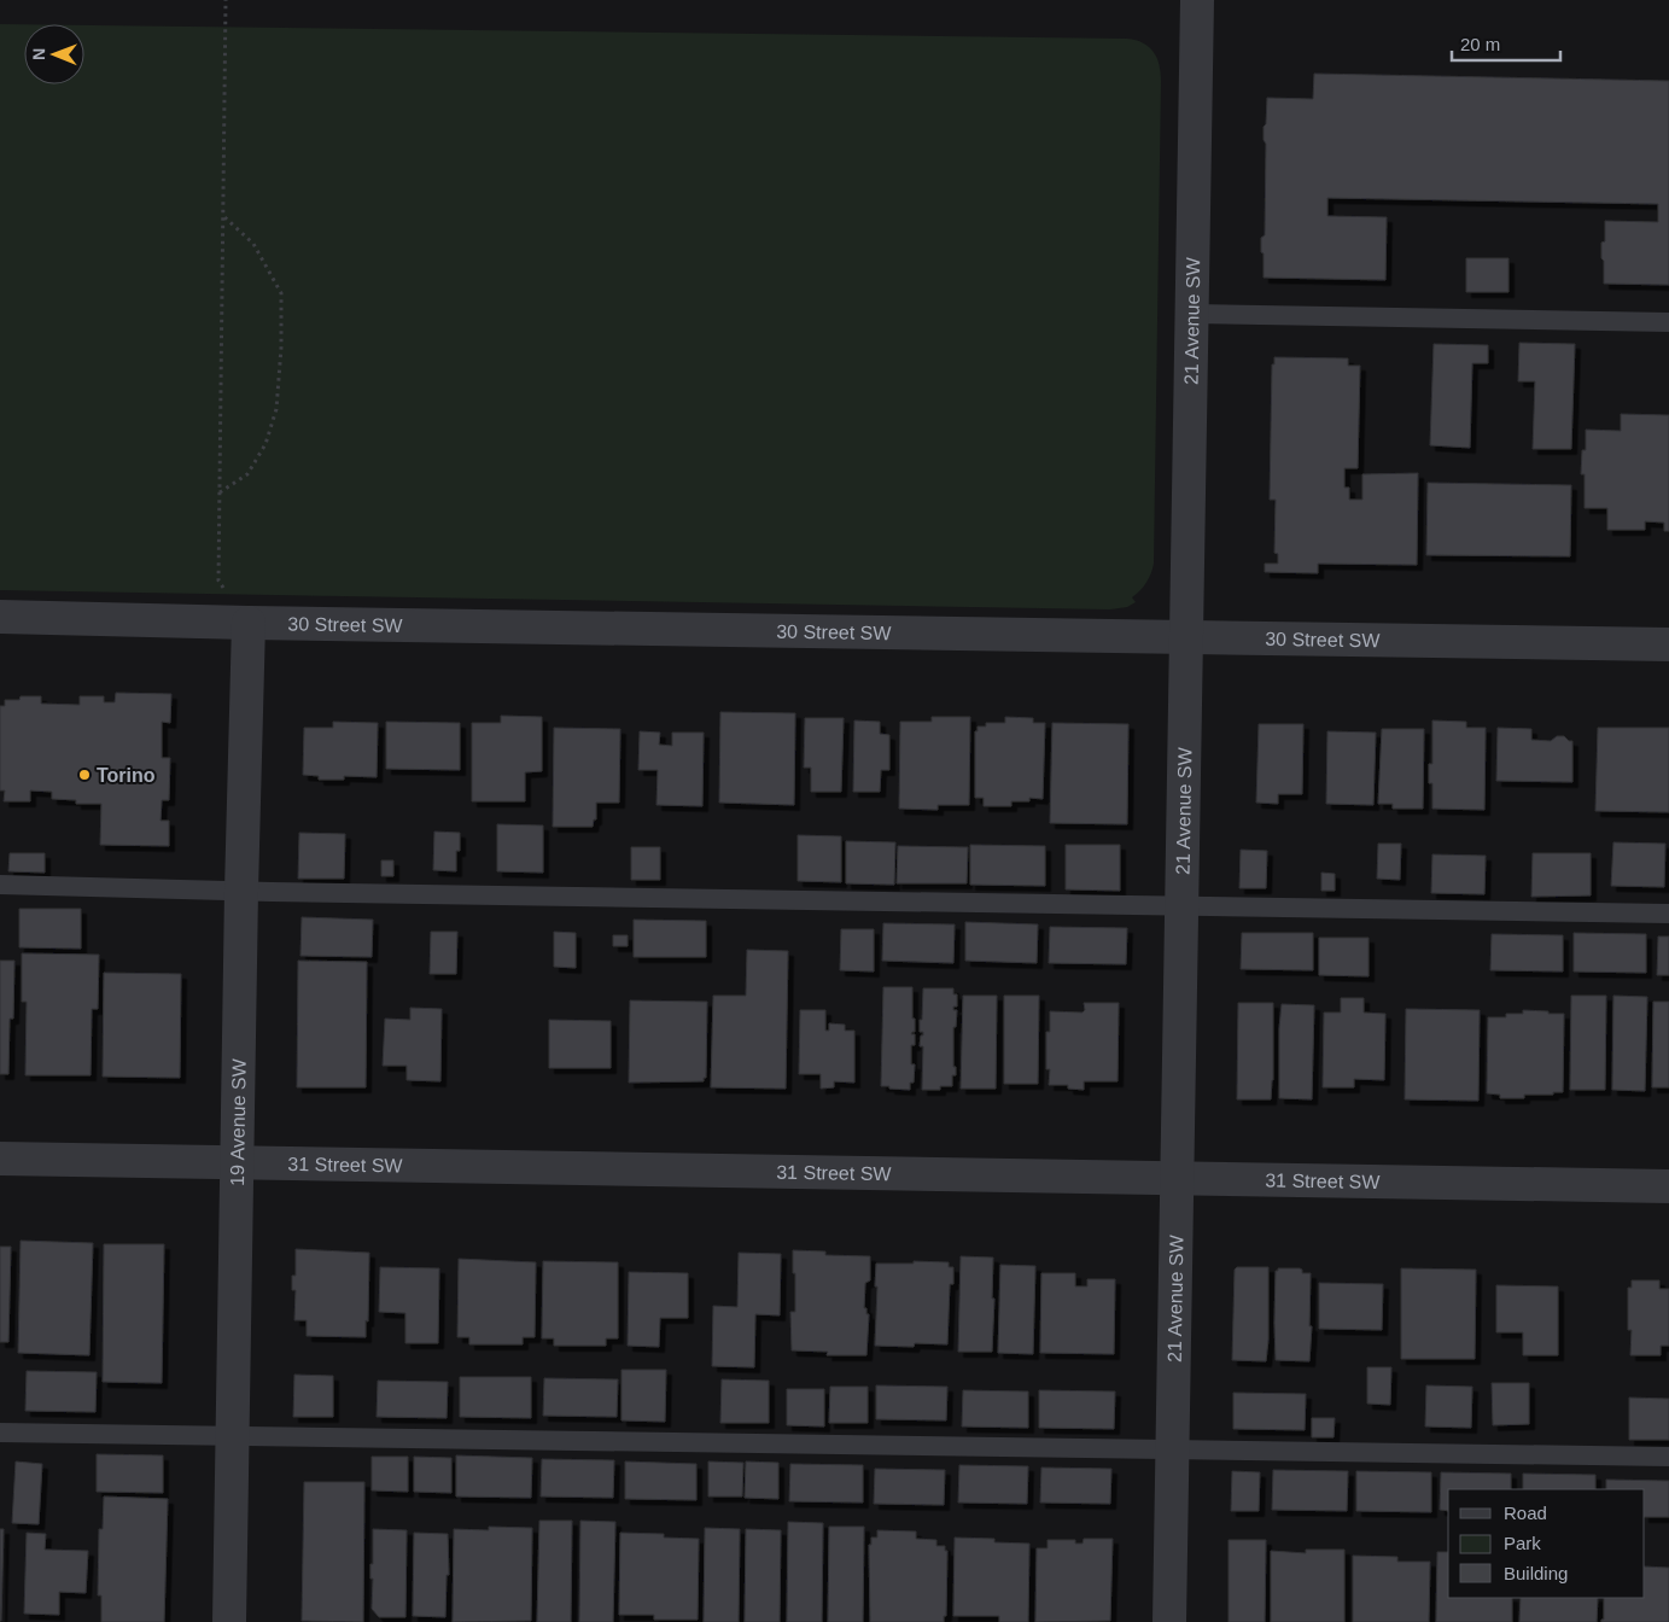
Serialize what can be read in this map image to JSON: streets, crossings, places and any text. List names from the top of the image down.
{
  "streets": {
    "street": [
      "21 Avenue SW",
      "30 Street SW",
      "19 Avenue SW",
      "31 Street SW"
    ]
  },
  "crossings": [
    ["21 Avenue SW", "30 Street SW"],
    ["21 Avenue SW", "31 Street SW"],
    ["30 Street SW", "19 Avenue SW"],
    ["19 Avenue SW", "31 Street SW"]
  ],
  "places": ["Torino"],
  "legend": ["Road", "Park", "Building"],
  "scale_bar": "20 m",
  "north": "left"
}
